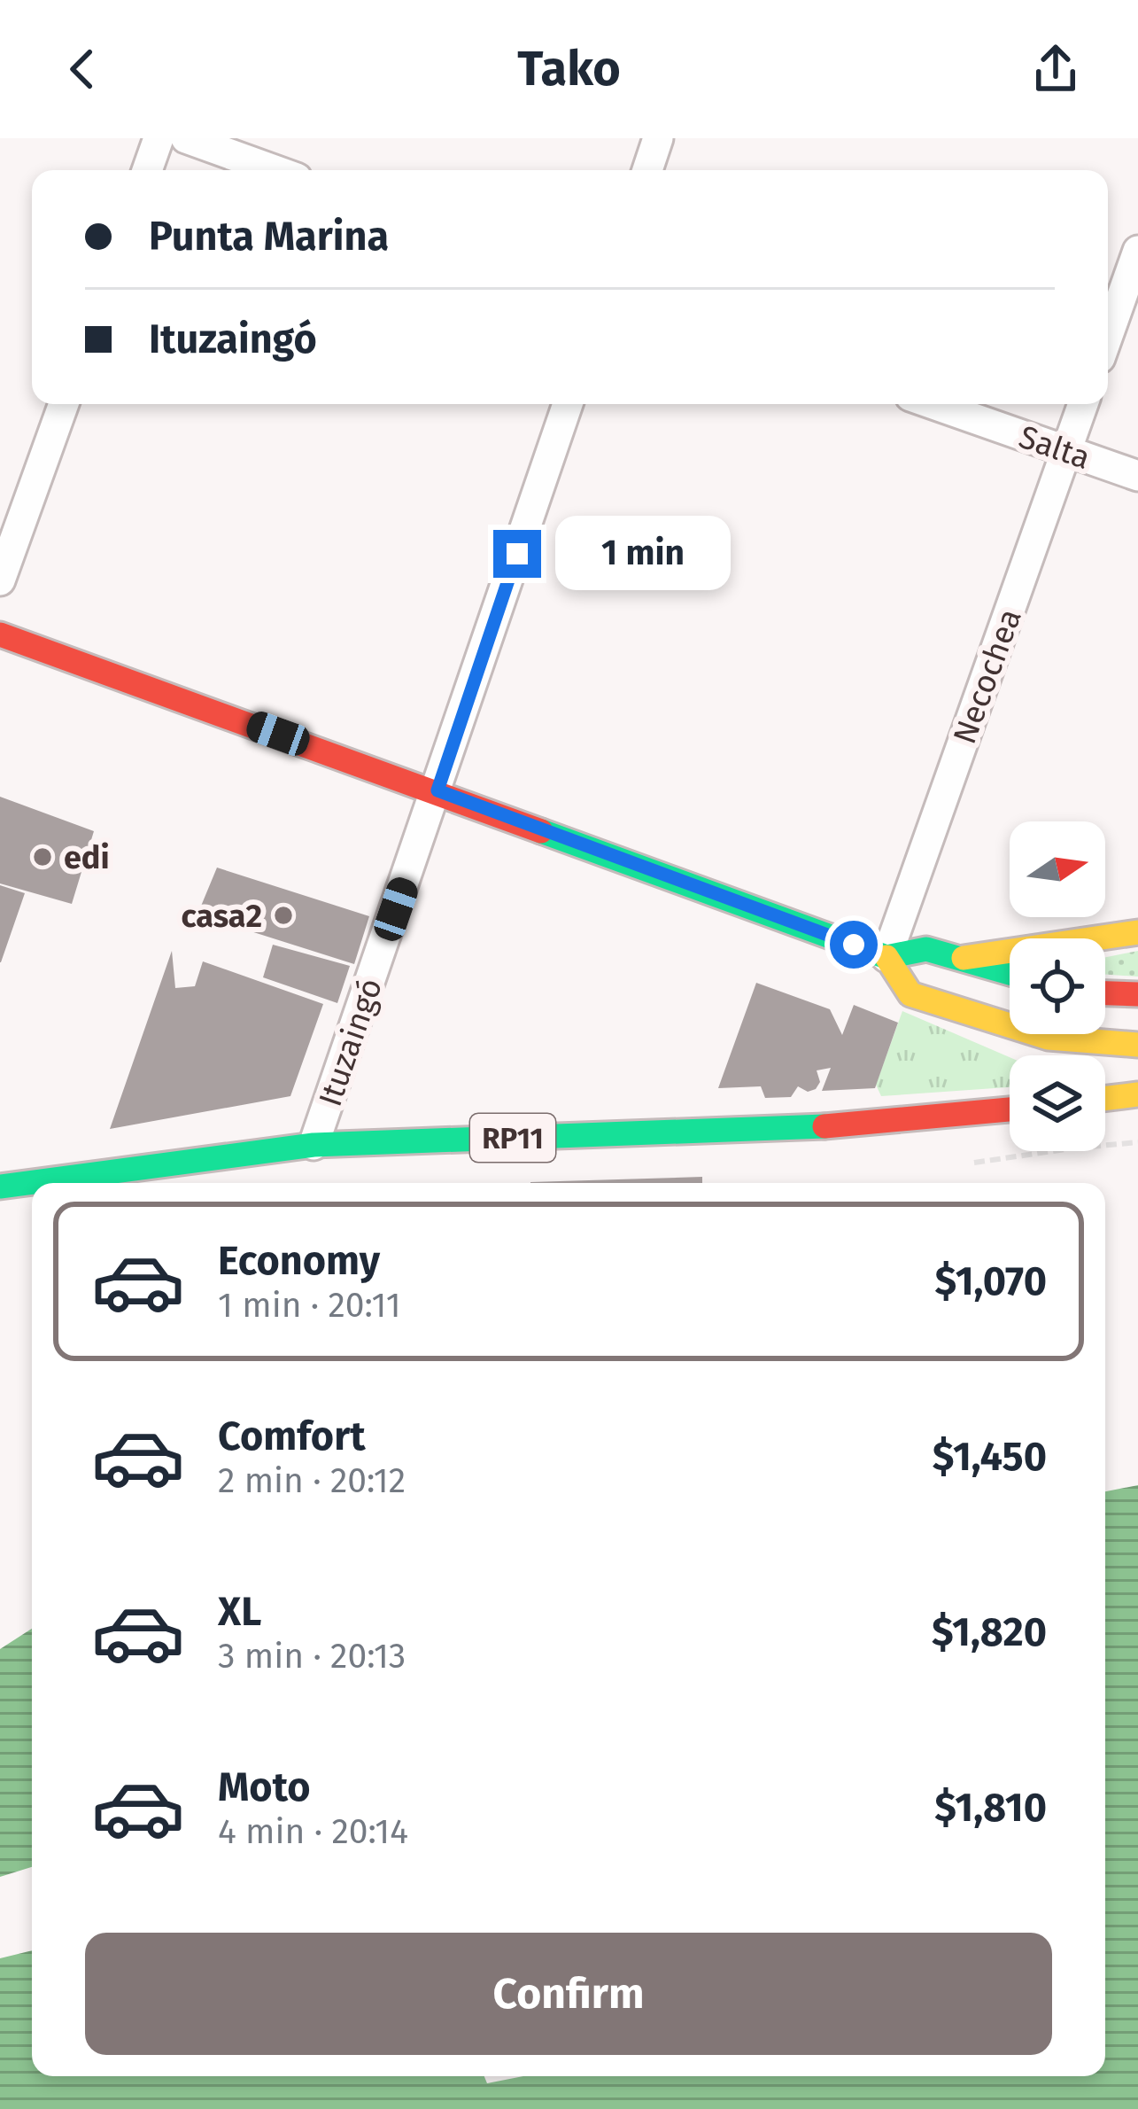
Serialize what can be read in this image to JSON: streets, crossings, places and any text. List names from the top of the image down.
{
  "streets": {
    "main road": ["RP11"],
    "street": ["Salta", "Necochea", "Ituzaingó"]
  },
  "crossings": [
    ["Salta", "Necochea"],
    ["Ituzaingó", "RP11"]
  ],
  "places": ["edi", "casa2"],
  "north": "right",
  "page": {
    "header": "Tako",
    "banner": ["Punta Marina", "Ituzaingó"],
    "bubble": "1 min",
    "list": [
      {
        "name": "Economy",
        "note": "1 min · 20:11",
        "value": "$1,070"
      },
      {
        "name": "Comfort",
        "note": "2 min · 20:12",
        "value": "$1,450"
      },
      {
        "name": "XL",
        "note": "3 min · 20:13",
        "value": "$1,820"
      },
      {
        "name": "Moto",
        "note": "4 min · 20:14",
        "value": "$1,810"
      }
    ],
    "buttons": "Confirm"
  }
}
